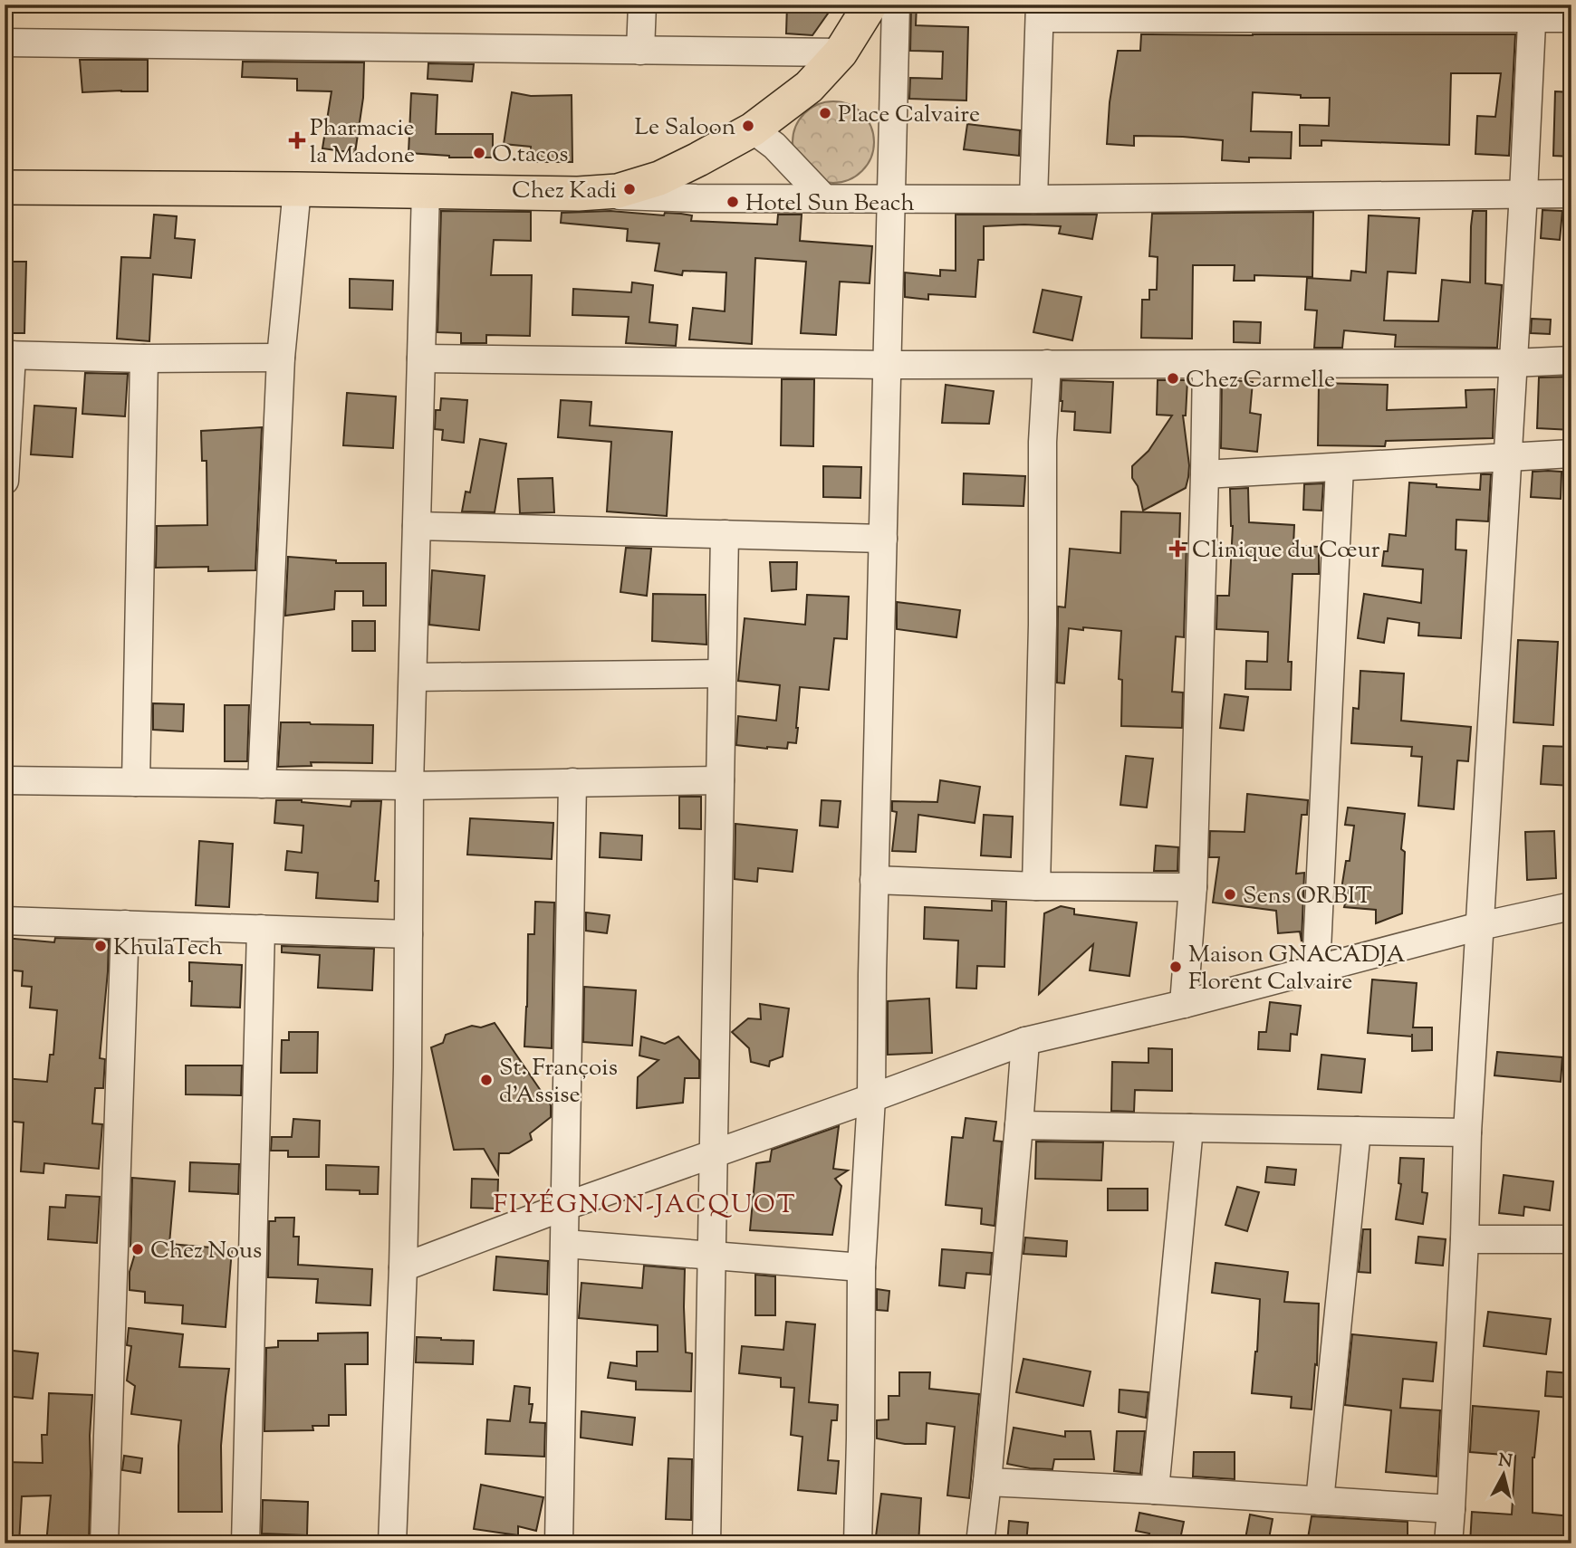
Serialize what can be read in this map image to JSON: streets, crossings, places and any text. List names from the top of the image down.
{
  "districts": ["FIYÉGNON-JACQUOT"],
  "places": {
    "other": [
      "Place Calvaire",
      "Le Saloon",
      "O.tacos",
      "Chez Kadi",
      "Hotel Sun Beach",
      "Chez Carmelle",
      "Sens ORBIT",
      "KhulaTech",
      "Maison GNACADJA Florent Calvaire",
      "St. François d'Assise",
      "Chez Nous"
    ],
    "health": ["Pharmacie la Madone", "Clinique du Cœur"]
  },
  "north": "top"
}
